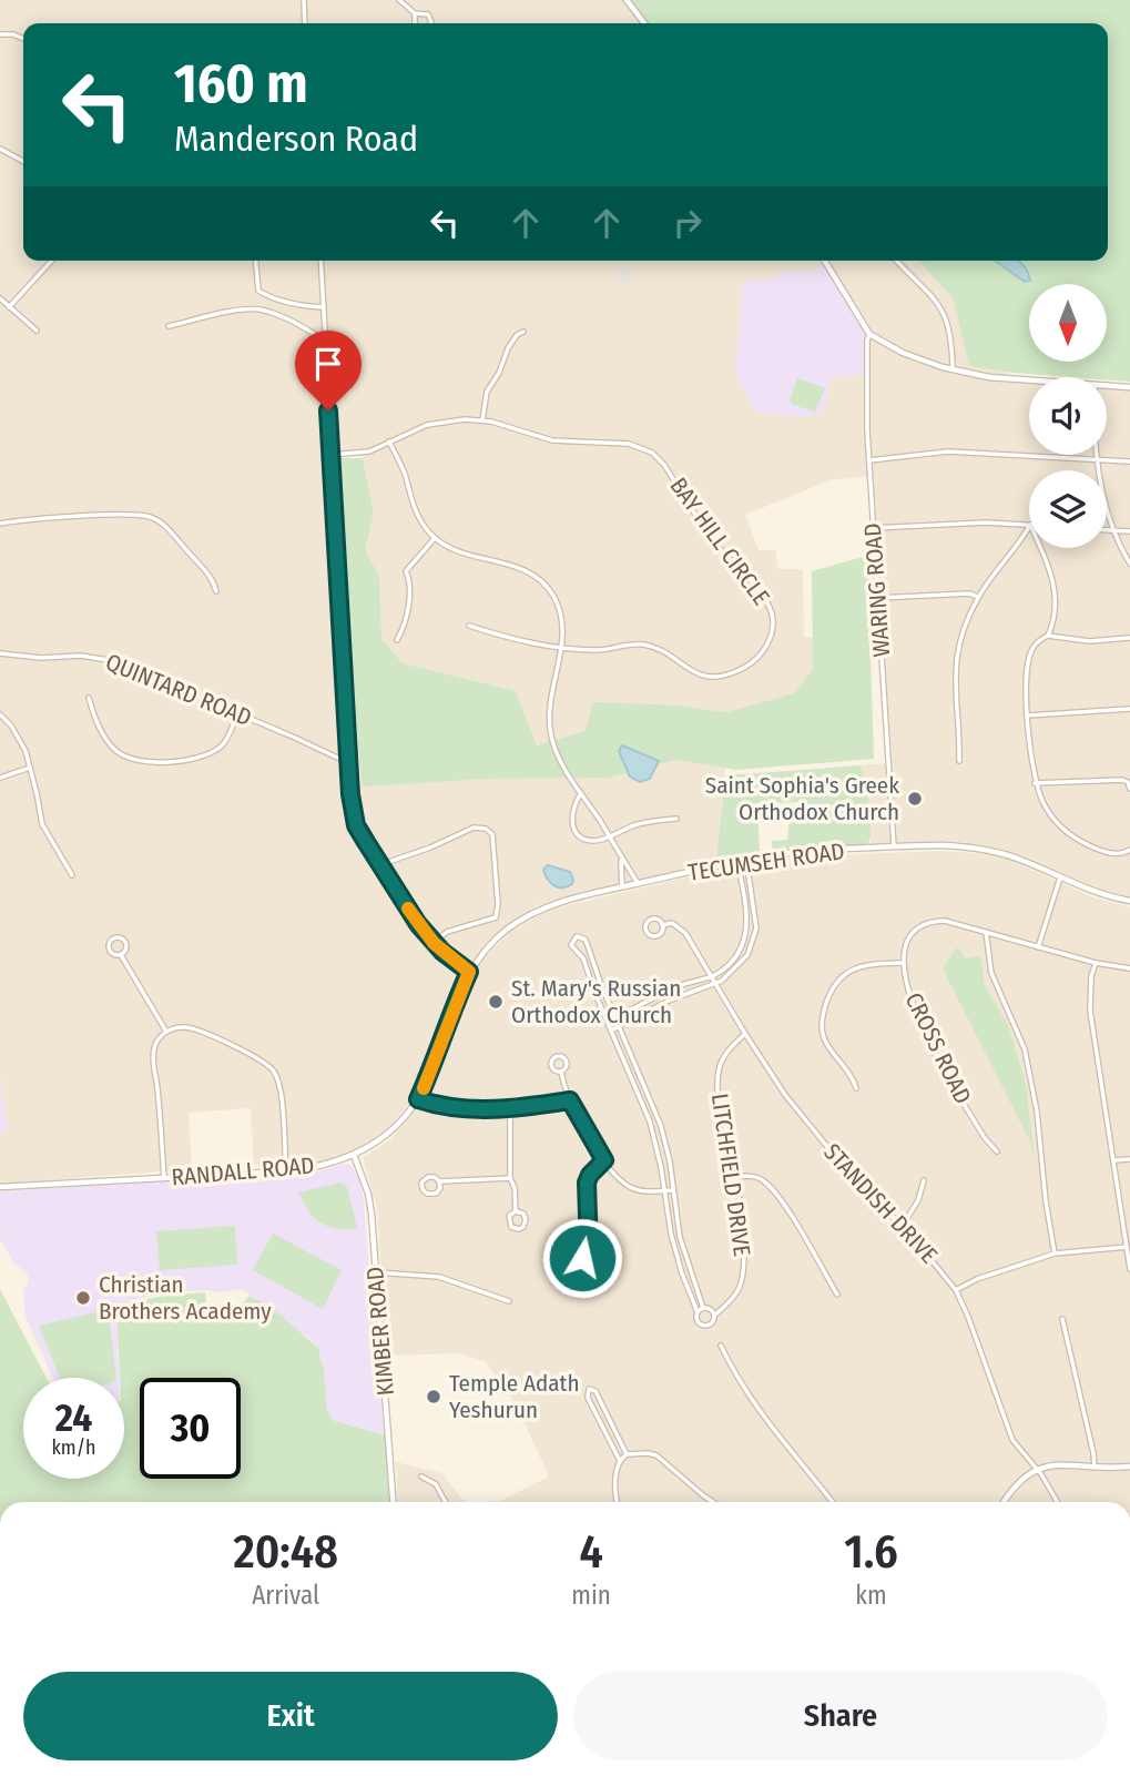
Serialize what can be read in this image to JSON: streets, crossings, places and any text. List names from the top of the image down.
{
  "streets": {
    "street": [
      "BAY HILL CIRCLE",
      "WARING ROAD",
      "QUINTARD ROAD",
      "TECUMSEH ROAD",
      "CROSS ROAD",
      "RANDALL ROAD",
      "LITCHFIELD DRIVE",
      "STANDISH DRIVE",
      "KIMBER ROAD"
    ]
  },
  "crossings": [
    ["WARING ROAD", "TECUMSEH ROAD"],
    ["TECUMSEH ROAD", "RANDALL ROAD"],
    ["RANDALL ROAD", "KIMBER ROAD"],
    ["LITCHFIELD DRIVE", "STANDISH DRIVE"]
  ],
  "places": [
    "Saint Sophia's Greek Orthodox Church",
    "St. Mary's Russian Orthodox Church",
    "Christian Brothers Academy",
    "Temple Adath Yeshurun"
  ],
  "north": "bottom",
  "page": {
    "turn": ["160 m", "Manderson Road"],
    "speed": "24 km/h",
    "limit": "30",
    "eta": [
      "20:48",
      "Arrival",
      "4",
      "min",
      "1.6",
      "km"
    ],
    "buttons": ["Exit", "Share"]
  }
}
